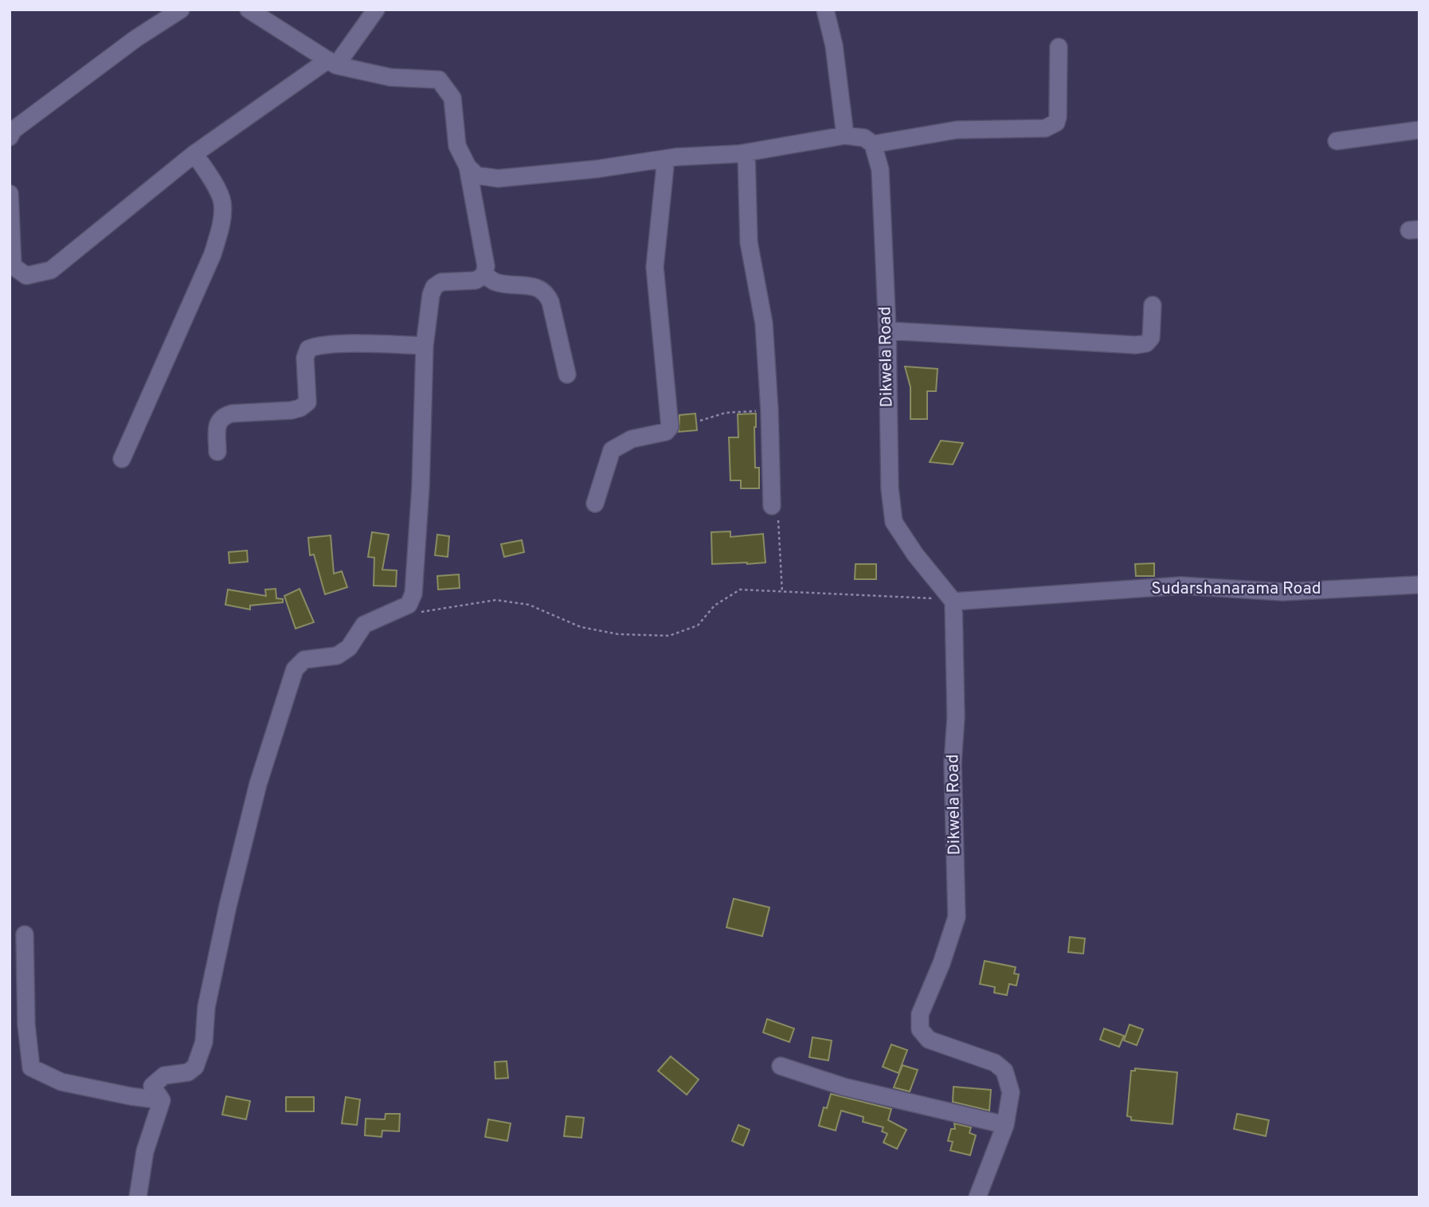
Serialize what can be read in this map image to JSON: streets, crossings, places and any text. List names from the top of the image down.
{
  "streets": {
    "street": ["Dikwela Road", "Sudarshanarama Road"]
  },
  "crossings": [
    ["Dikwela Road", "Sudarshanarama Road"]
  ]
}
